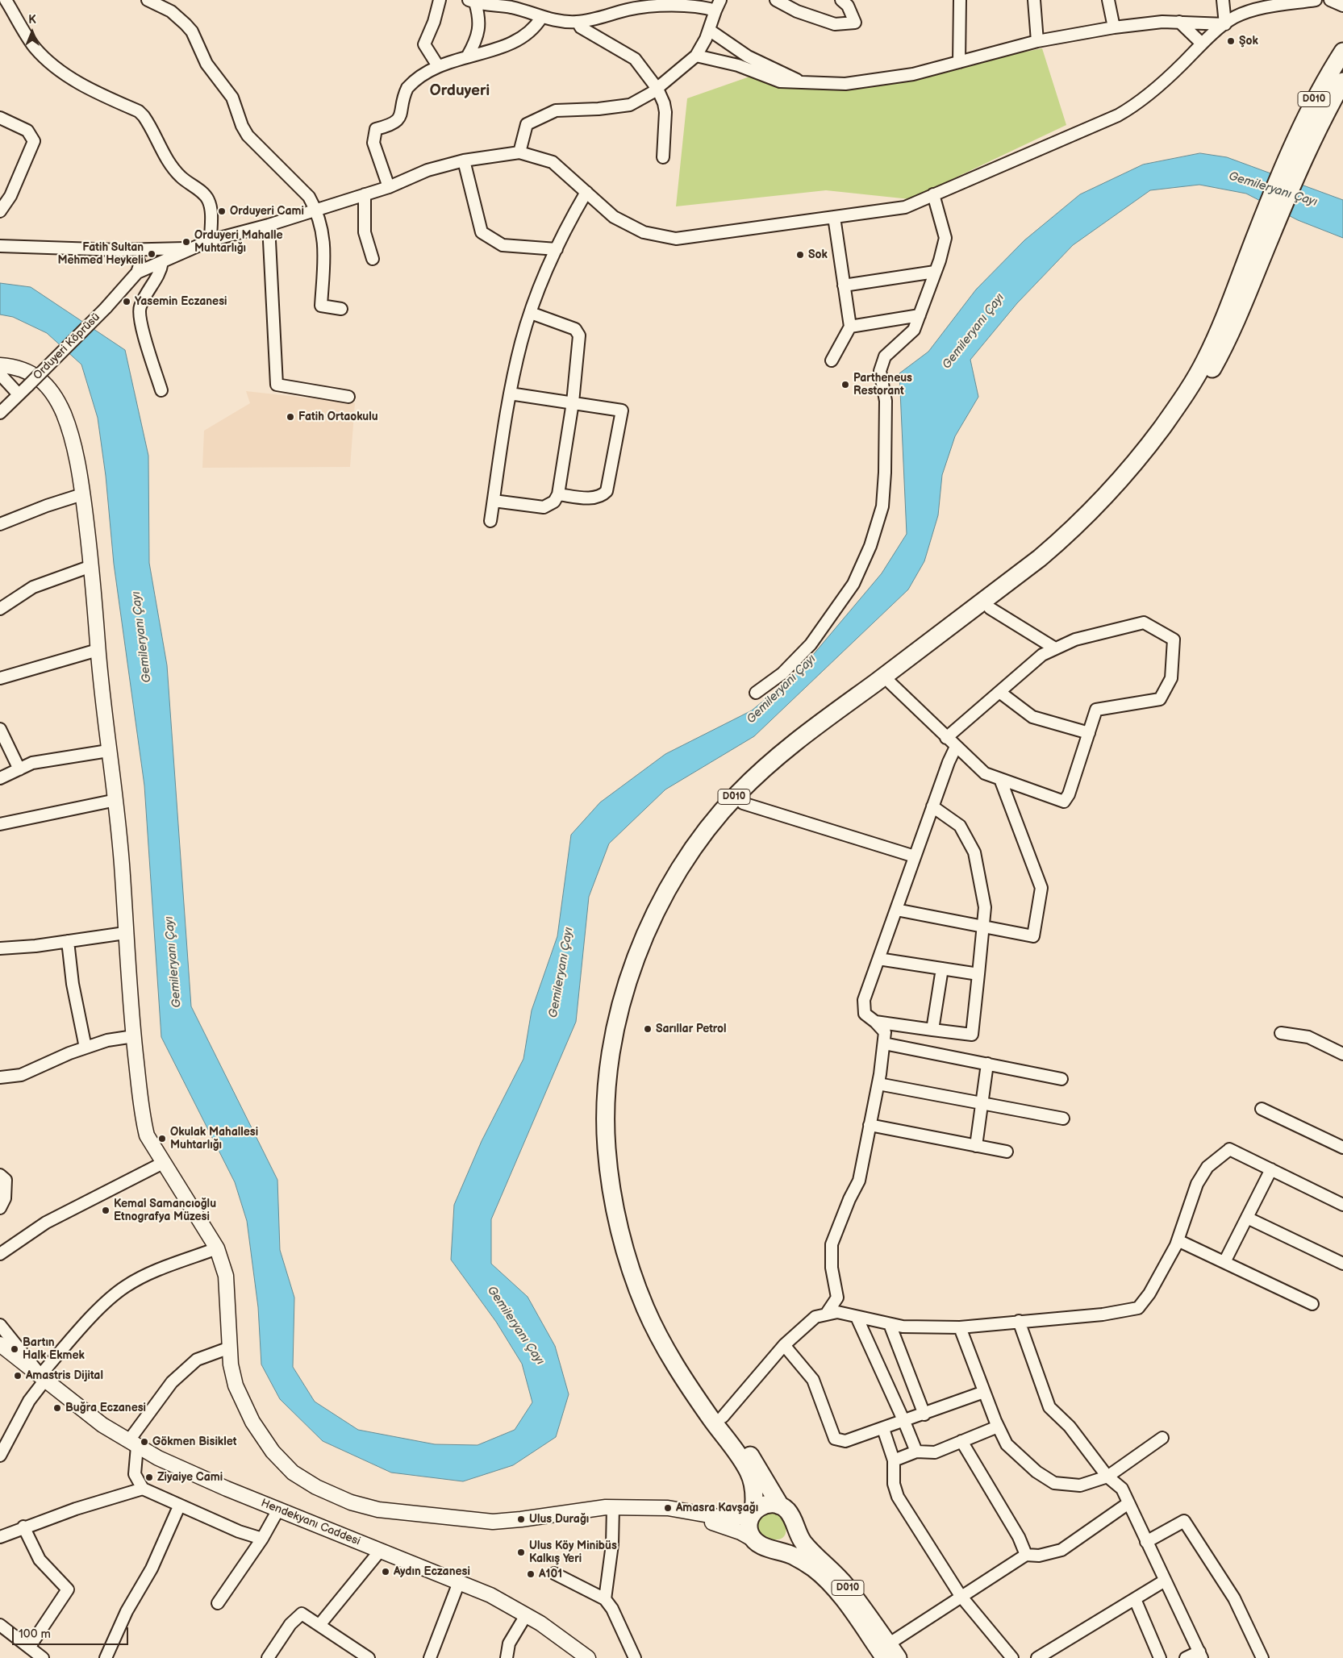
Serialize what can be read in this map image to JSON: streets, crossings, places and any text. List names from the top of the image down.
{
  "streets": {
    "highway": ["D010"],
    "main road": ["Hendekyanı Caddesi"],
    "street": ["Orduyeri Köprüsü"]
  },
  "districts": ["Orduyeri"],
  "water": ["Gemileryanı Çayı"],
  "places": [
    "Şok",
    "Orduyeri Cami",
    "Orduyeri Mahalle Muhtarlığı",
    "Fatih Sultan Mehmed Heykeli",
    "Sok",
    "Yasemin Eczanesi",
    "Partheneus Restorant",
    "Fatih Ortaokulu",
    "Sarıllar Petrol",
    "Okulak Mahallesi Muhtarlığı",
    "Kemal Samancıoğlu Etnografya Müzesi",
    "Bartın Halk Ekmek",
    "Amastris Dijital",
    "Buğra Eczanesi",
    "Gökmen Bisiklet",
    "Ziyaiye Cami",
    "Amasra Kavşağı",
    "Ulus Durağı",
    "Ulus Köy Minibüs Kalkış Yeri",
    "Aydın Eczanesi",
    "A101"
  ],
  "scale_bar": "100 m",
  "north": "top"
}
